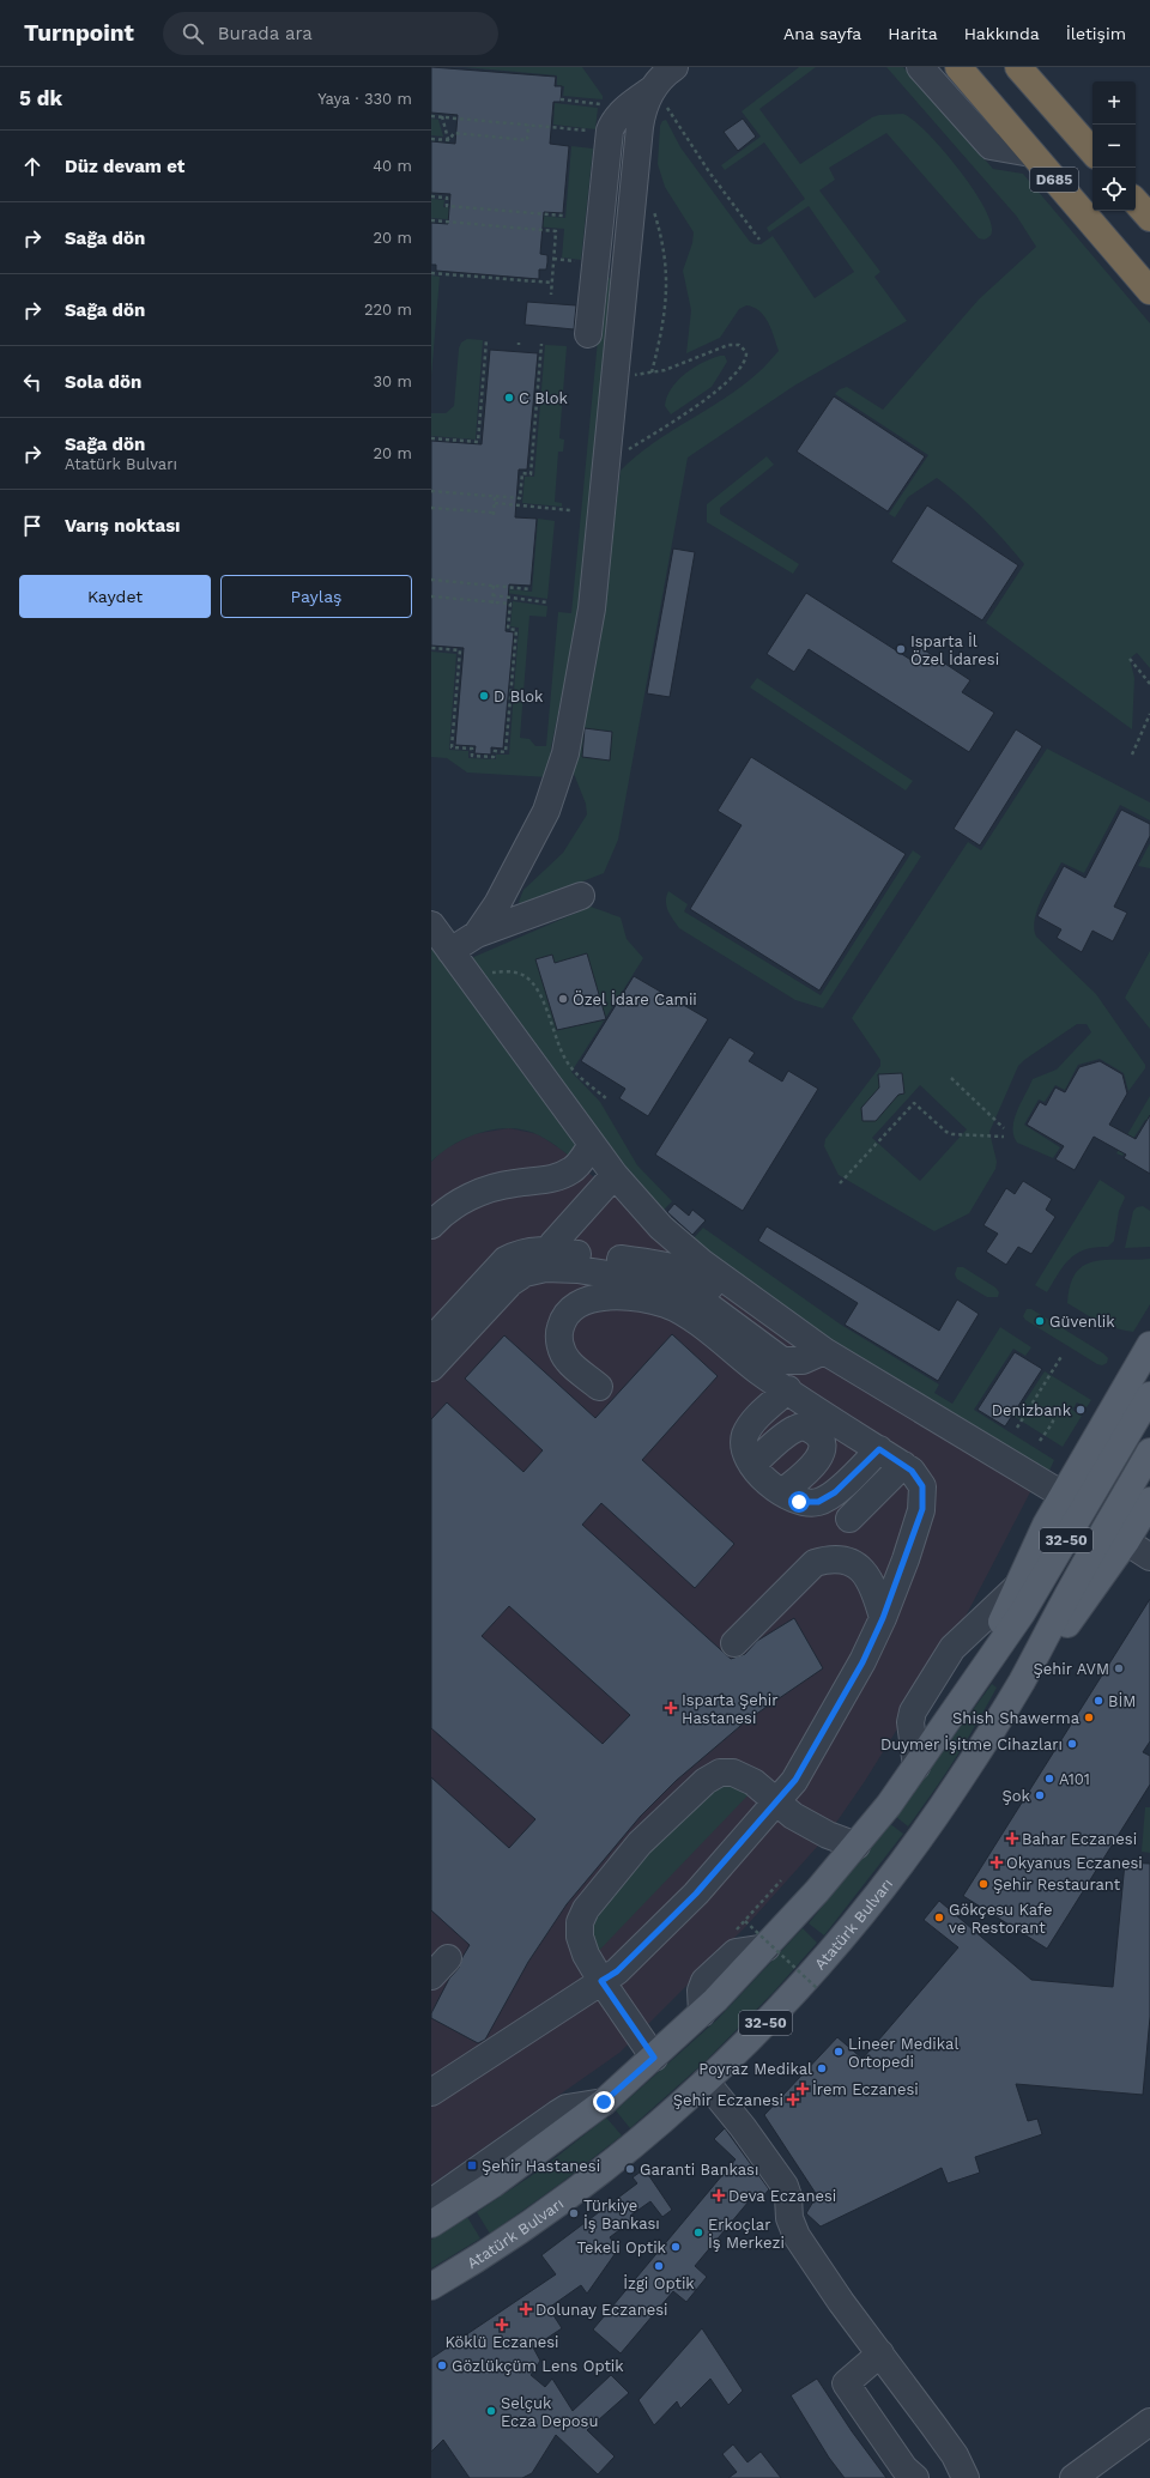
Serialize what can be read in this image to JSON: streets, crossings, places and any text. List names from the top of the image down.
{
  "streets": {
    "highway": ["D685"],
    "main road": ["32-50", "Atatürk Bulvarı"]
  },
  "places": {
    "other": [
      "C Blok",
      "Isparta İl Özel İdaresi",
      "D Blok",
      "Özel İdare Camii",
      "Güvenlik",
      "Denizbank",
      "Şehir AVM",
      "BİM",
      "Shish Shawerma",
      "Duymer İşitme Cihazları",
      "A101",
      "Şok",
      "Şehir Restaurant",
      "Gökçesu Kafe ve Restorant",
      "Lineer Medikal Ortopedi",
      "Poyraz Medikal",
      "Garanti Bankası",
      "Türkiye İş Bankası",
      "Erkoçlar İş Merkezi",
      "Tekeli Optik",
      "İzgi Optik",
      "Gözlükçüm Lens Optik",
      "Selçuk Ecza Deposu"
    ],
    "health": [
      "Isparta Şehir Hastanesi",
      "Bahar Eczanesi",
      "Okyanus Eczanesi",
      "İrem Eczanesi",
      "Şehir Eczanesi",
      "Deva Eczanesi",
      "Dolunay Eczanesi",
      "Köklü Eczanesi"
    ],
    "transit": ["Şehir Hastanesi"]
  },
  "page": {
    "header": "Turnpoint",
    "search": "Burada ara",
    "nav": [
      "Ana sayfa",
      "Harita",
      "Hakkında",
      "İletişim"
    ],
    "heading": ["5 dk", "Yaya · 330 m"],
    "map_buttons": ["+", "−"],
    "list": [
      ["Düz devam et", "40 m"],
      ["Sağa dön", "20 m"],
      ["Sağa dön", "220 m"],
      ["Sola dön", "30 m"],
      ["Sağa dön", "Atatürk Bulvarı", "20 m"],
      "Varış noktası"
    ],
    "buttons": ["Kaydet", "Paylaş"]
  }
}
